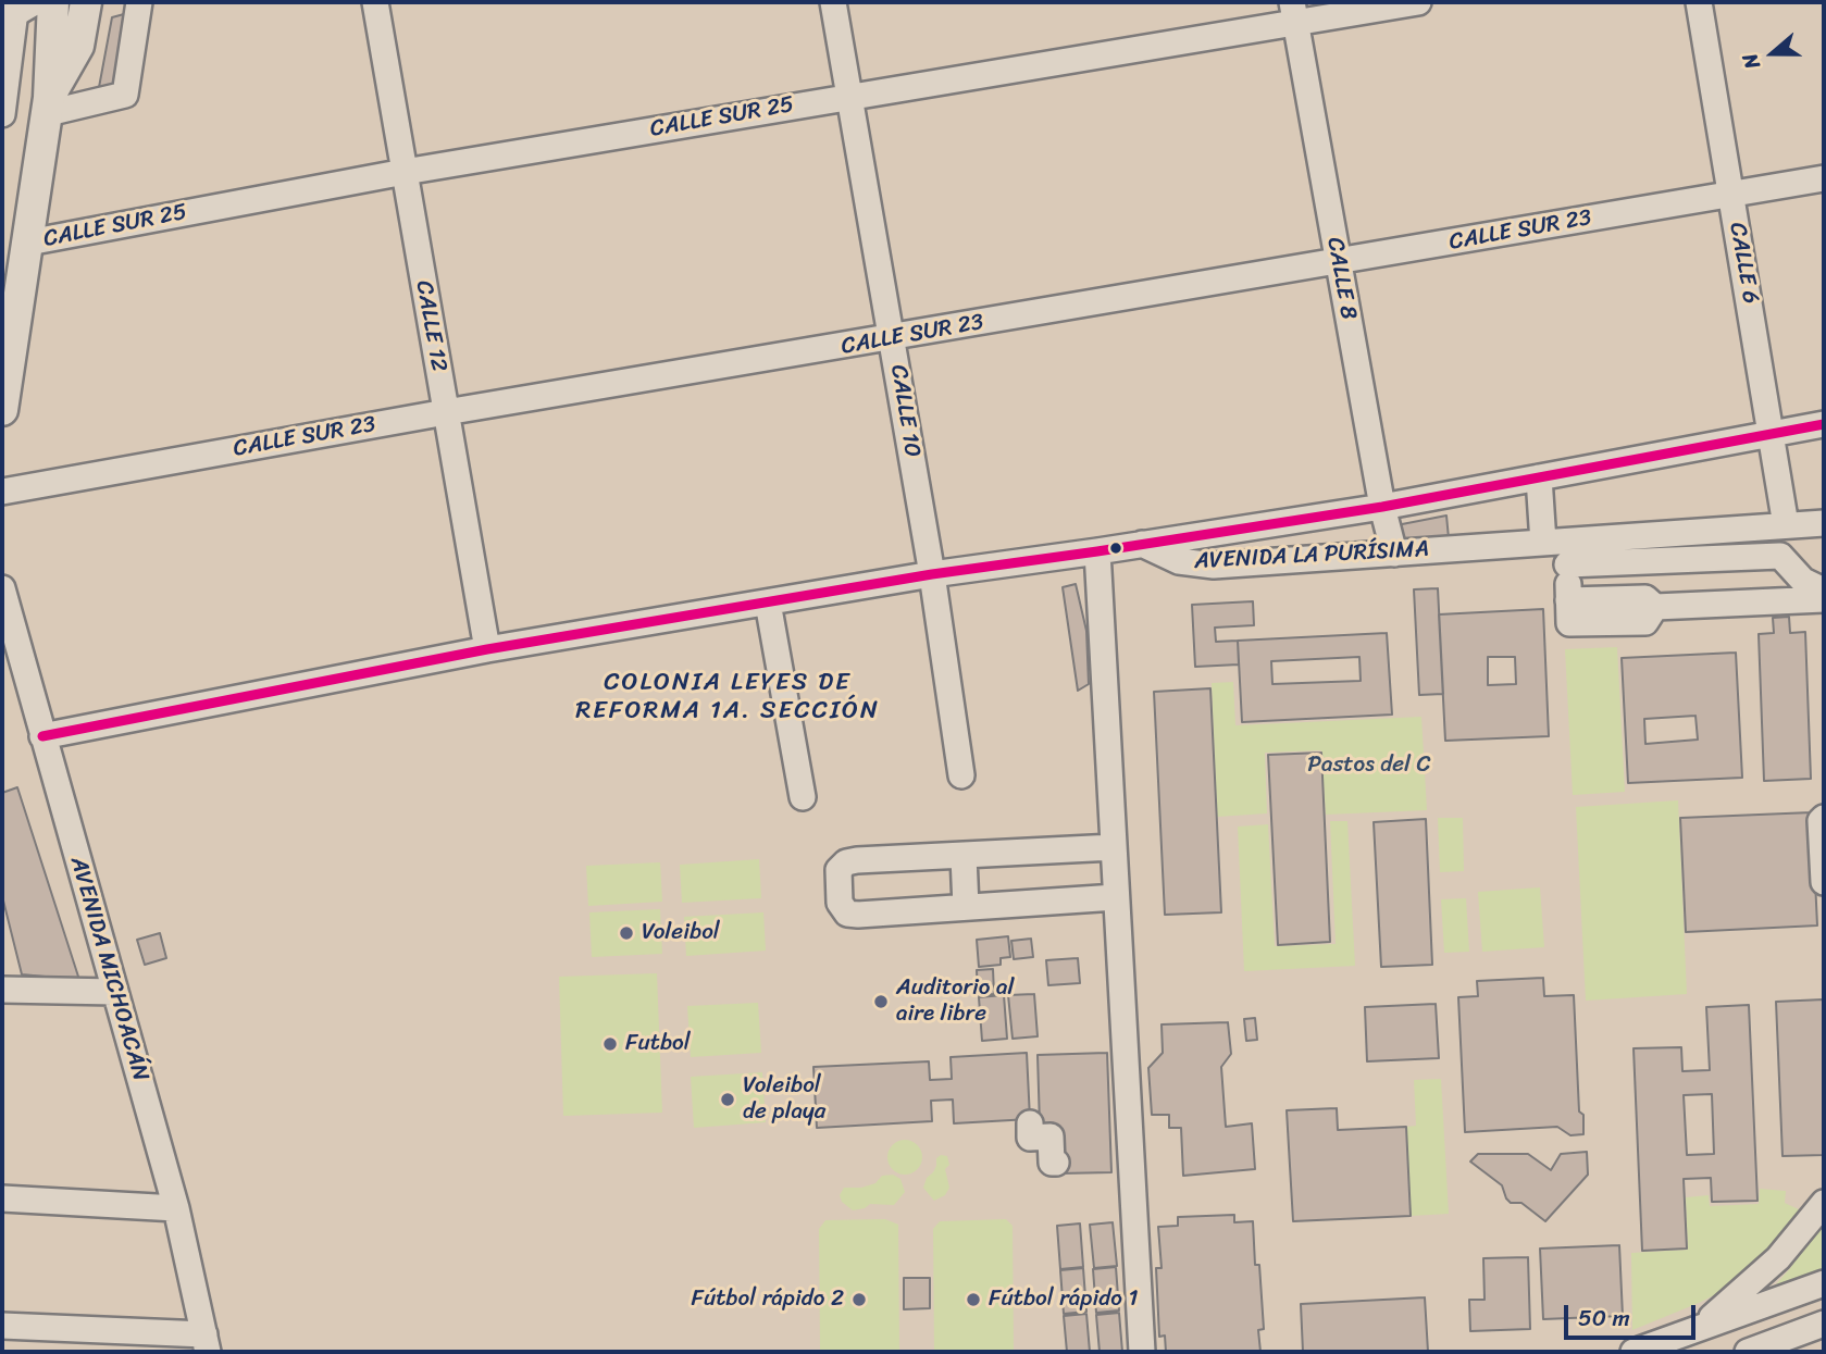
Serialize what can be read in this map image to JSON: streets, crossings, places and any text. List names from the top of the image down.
{
  "streets": {
    "street": [
      "CALLE SUR 25",
      "CALLE SUR 23",
      "CALLE 6",
      "CALLE 8",
      "CALLE 12",
      "CALLE 10",
      "AVENIDA LA PURÍSIMA",
      "AVENIDA MICHOACÁN"
    ]
  },
  "crossings": [
    ["CALLE SUR 25", "CALLE 8"],
    ["CALLE SUR 25", "CALLE 12"],
    ["CALLE SUR 25", "CALLE 10"],
    ["CALLE SUR 23", "CALLE 6"],
    ["CALLE SUR 23", "CALLE 8"],
    ["CALLE SUR 23", "CALLE 12"],
    ["CALLE SUR 23", "CALLE 10"],
    ["CALLE 6", "AVENIDA LA PURÍSIMA"],
    ["CALLE 8", "AVENIDA LA PURÍSIMA"]
  ],
  "districts": ["COLONIA LEYES DE REFORMA 1A. SECCIÓN"],
  "parks": ["Pastos del C"],
  "places": [
    "Voleibol",
    "Auditorio al aire libre",
    "Futbol",
    "Voleibol de playa",
    "Fútbol rápido 2",
    "Fútbol rápido 1"
  ],
  "scale_bar": "50 m",
  "north": "left"
}
